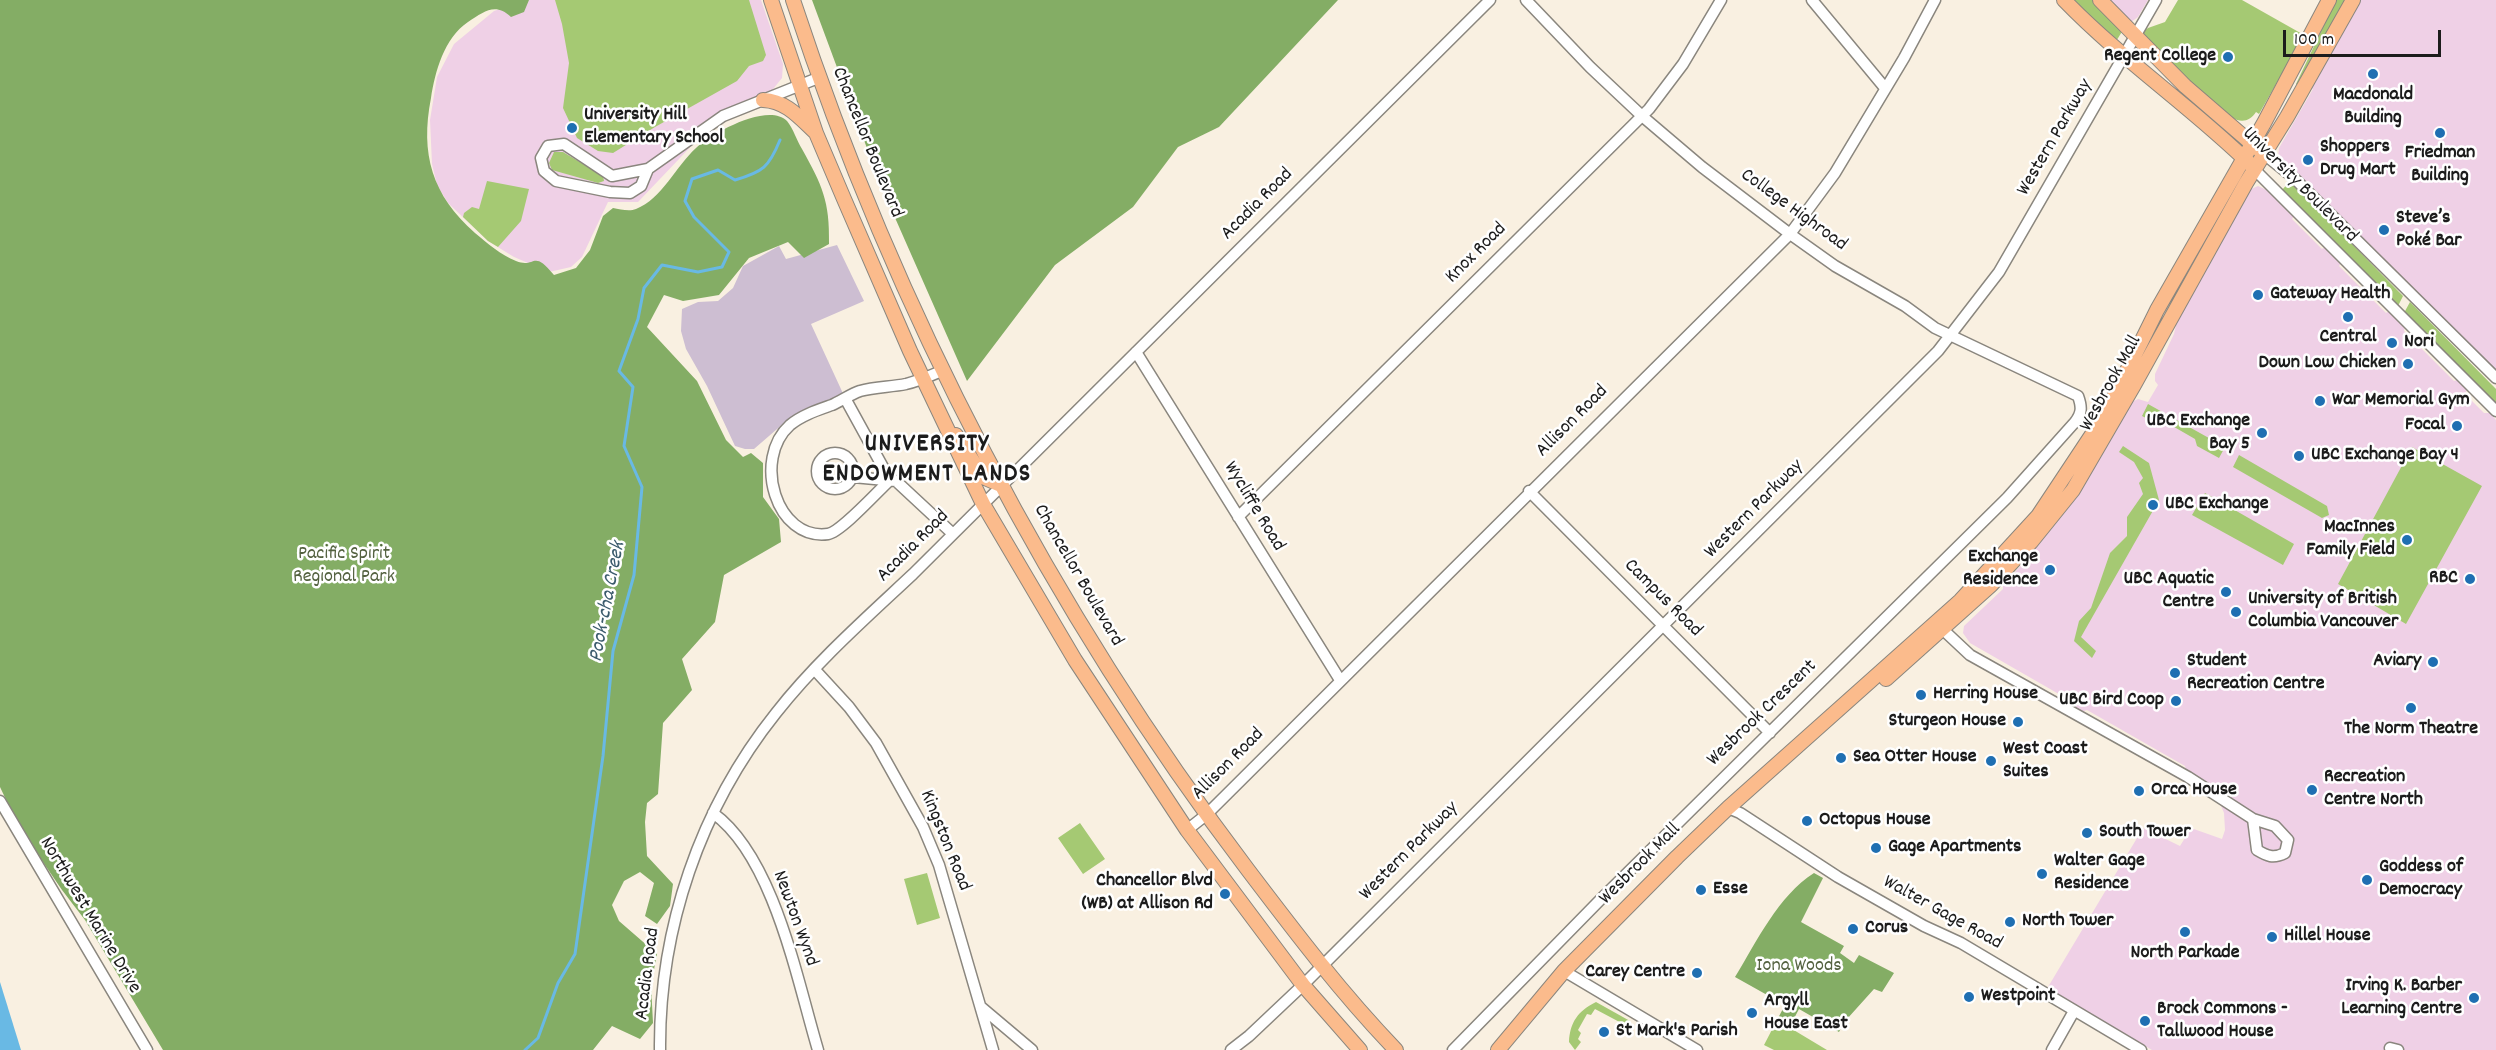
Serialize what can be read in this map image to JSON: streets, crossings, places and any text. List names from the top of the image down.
{
  "streets": {
    "main road": ["Chancellor Boulevard", "University Boulevard", "Wesbrook Mall"],
    "street": [
      "Western Parkway",
      "Acadia Road",
      "College Highroad",
      "Knox Road",
      "Allison Road",
      "Wycliffe Road",
      "Campus Road",
      "Wesbrook Crescent",
      "Kingston Road",
      "Walter Gage Road",
      "Northwest Marine Drive",
      "Newton Wynd"
    ]
  },
  "crossings": [
    ["Western Parkway", "Chancellor Boulevard"],
    ["Western Parkway", "University Boulevard"],
    ["Western Parkway", "College Highroad"],
    ["Western Parkway", "Campus Road"],
    ["Chancellor Boulevard", "Acadia Road"],
    ["Chancellor Boulevard", "Allison Road"],
    ["University Boulevard", "Wesbrook Mall"],
    ["Acadia Road", "Wycliffe Road"],
    ["Acadia Road", "Kingston Road"],
    ["Acadia Road", "Newton Wynd"],
    ["College Highroad", "Knox Road"],
    ["College Highroad", "Allison Road"],
    ["College Highroad", "Wesbrook Crescent"],
    ["Knox Road", "Wycliffe Road"],
    ["Wesbrook Mall", "Walter Gage Road"],
    ["Allison Road", "Wycliffe Road"],
    ["Allison Road", "Campus Road"],
    ["Campus Road", "Wesbrook Crescent"]
  ],
  "districts": ["UNIVERSITY ENDOWMENT LANDS"],
  "water": ["Pook-cha Creek"],
  "parks": ["Pacific Spirit Regional Park", "Iona Woods"],
  "places": [
    "Regent College",
    "Macdonald Building",
    "University Hill Elementary School",
    "Friedman Building",
    "Shoppers Drug Mart",
    "Steve’s Poké Bar",
    "Gateway Health",
    "Central",
    "Nori",
    "Down Low Chicken",
    "War Memorial Gym",
    "Focal",
    "UBC Exchange Bay 5",
    "UBC Exchange Bay 4",
    "UBC Exchange",
    "MacInnes Family Field",
    "Exchange Residence",
    "RBC",
    "UBC Aquatic Centre",
    "University of British Columbia Vancouver",
    "Aviary",
    "Student Recreation Centre",
    "Herring House",
    "UBC Bird Coop",
    "The Norm Theatre",
    "Sturgeon House",
    "Sea Otter House",
    "West Coast Suites",
    "Recreation Centre North",
    "Orca House",
    "Octopus House",
    "South Tower",
    "Gage Apartments",
    "Walter Gage Residence",
    "Goddess of Democracy",
    "Esse",
    "Chancellor Blvd (WB) at Allison Rd",
    "North Tower",
    "Corus",
    "North Parkade",
    "Hillel House",
    "Carey Centre",
    "Westpoint",
    "Irving K. Barber Learning Centre",
    "Argyll House East",
    "Brock Commons - Tallwood House",
    "St Mark's Parish"
  ],
  "scale_bar": "100 m"
}
